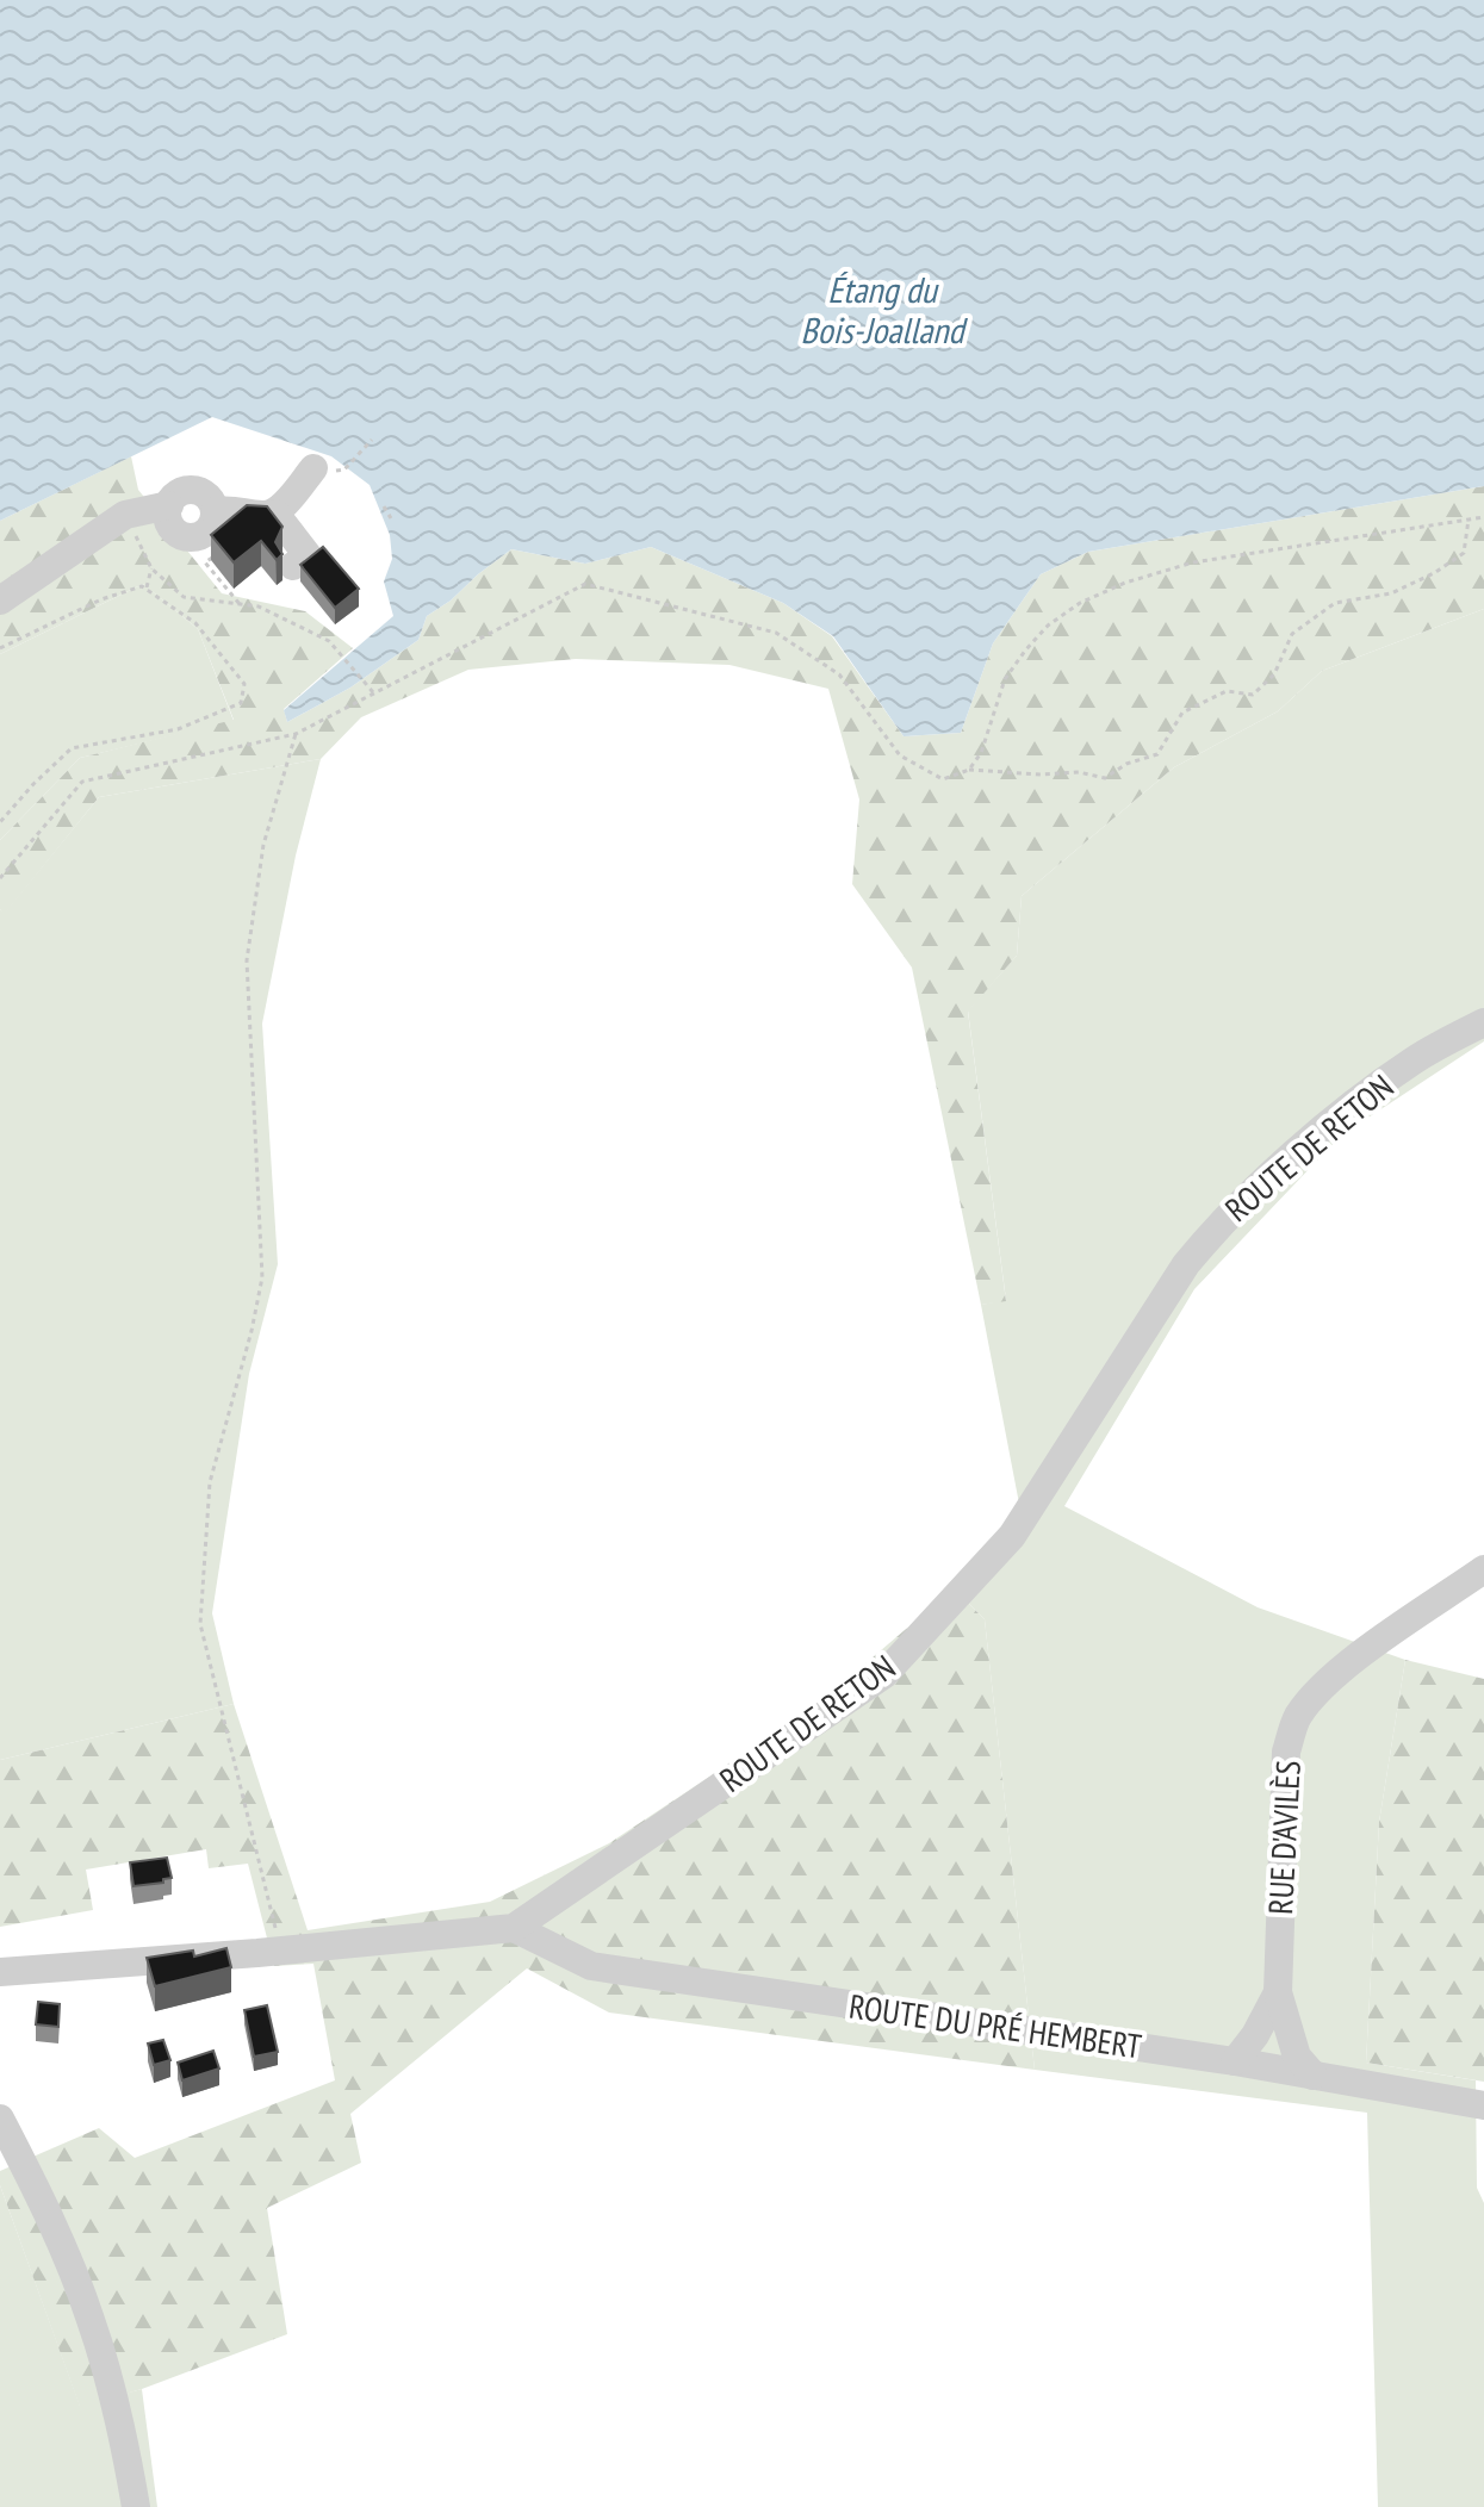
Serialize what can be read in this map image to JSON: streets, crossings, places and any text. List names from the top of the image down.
{
  "streets": {
    "street": ["ROUTE DE RETON", "RUE D'AVILÈS", "ROUTE DU PRÉ HEMBERT"]
  },
  "crossings": [
    ["ROUTE DE RETON", "ROUTE DU PRÉ HEMBERT"],
    ["RUE D'AVILÈS", "ROUTE DU PRÉ HEMBERT"]
  ],
  "water": ["Étang du Bois-Joalland"]
}
